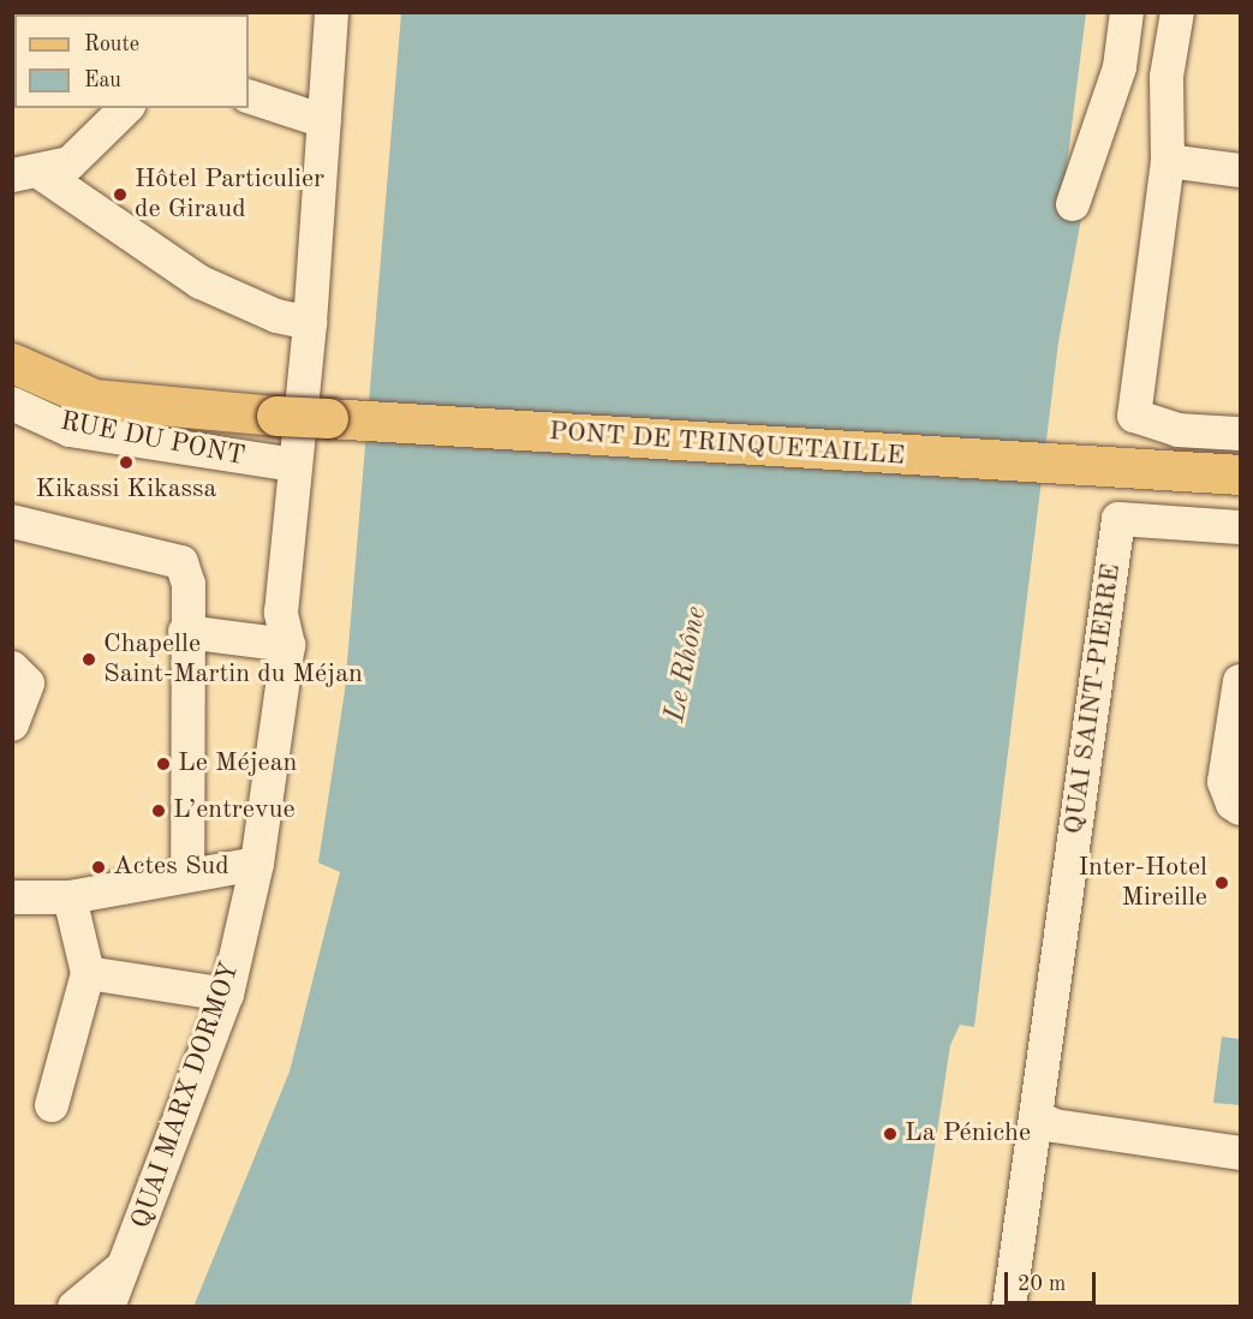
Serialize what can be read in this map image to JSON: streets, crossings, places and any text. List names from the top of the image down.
{
  "streets": {
    "main road": ["PONT DE TRINQUETAILLE"],
    "street": ["RUE DU PONT", "QUAI SAINT-PIERRE", "QUAI MARX DORMOY"]
  },
  "crossings": [
    ["RUE DU PONT", "QUAI MARX DORMOY"]
  ],
  "water": ["Le Rhône"],
  "places": [
    "Hôtel Particulier de Giraud",
    "Kikassi Kikassa",
    "Chapelle Saint-Martin du Méjan",
    "Le Méjean",
    "L’entrevue",
    "Actes Sud",
    "Inter-Hotel Mireille",
    "La Péniche"
  ],
  "legend": ["Route", "Eau"],
  "scale_bar": "20 m"
}
